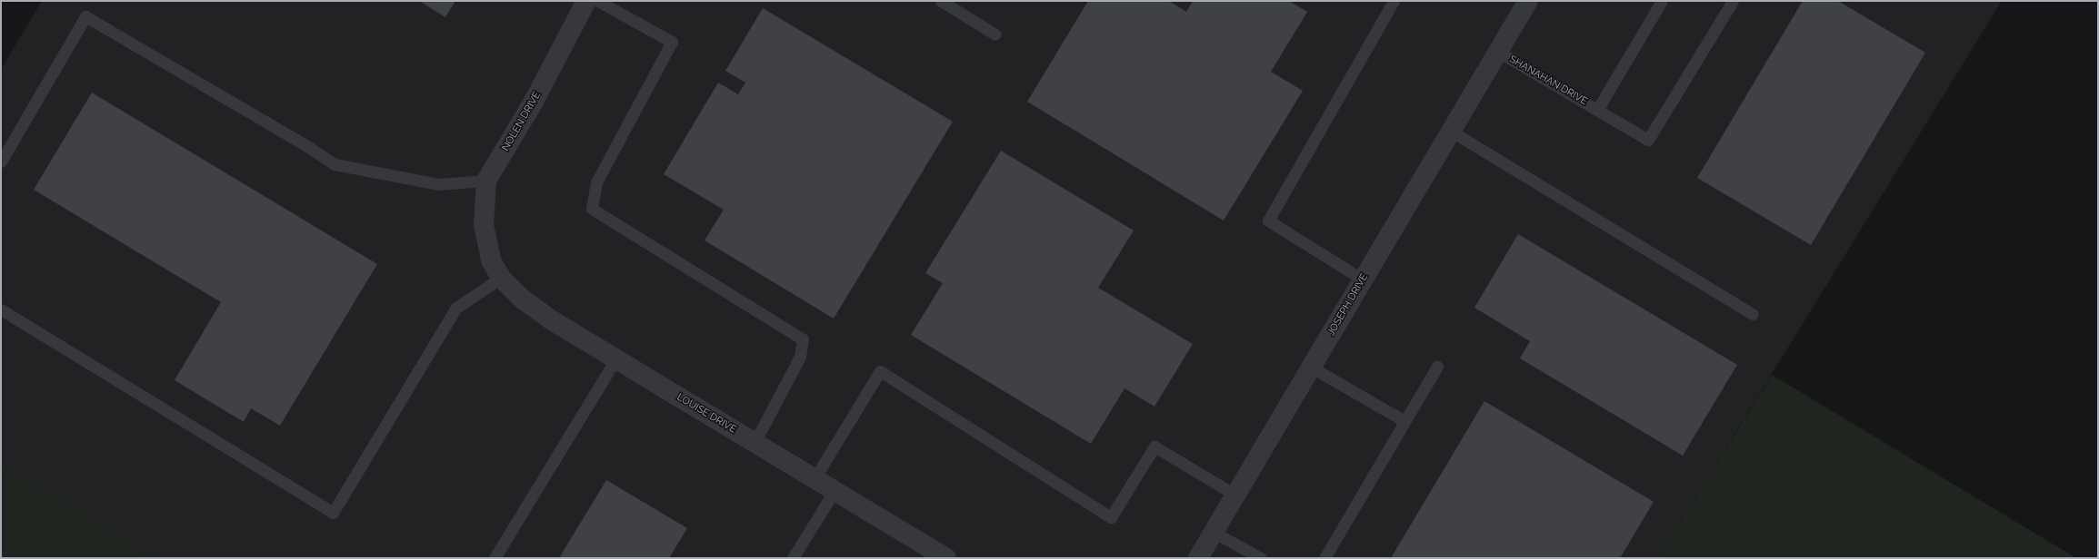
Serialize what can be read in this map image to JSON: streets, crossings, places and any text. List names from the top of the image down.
{
  "streets": {
    "street": [
      "SHANAHAN DRIVE",
      "NOLEN DRIVE",
      "JOSEPH DRIVE",
      "LOUISE DRIVE"
    ]
  },
  "crossings": [
    ["SHANAHAN DRIVE", "JOSEPH DRIVE"],
    ["NOLEN DRIVE", "LOUISE DRIVE"]
  ]
}
